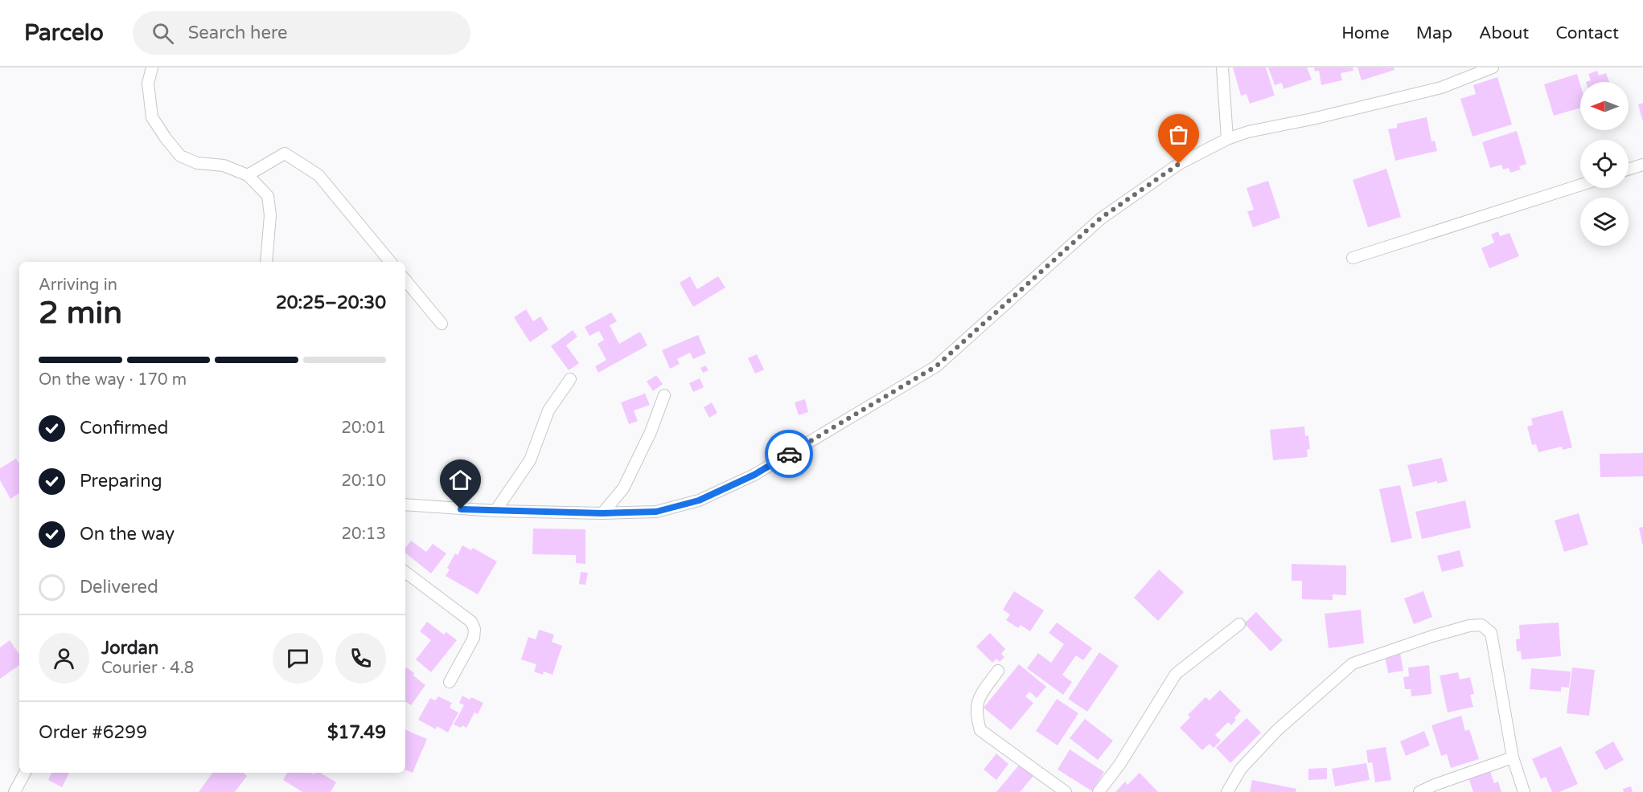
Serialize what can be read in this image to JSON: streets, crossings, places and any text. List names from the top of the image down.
{
  "north": "left",
  "page": {
    "header": "Parcelo",
    "search": "Search here",
    "nav": [
      "Home",
      "Map",
      "About",
      "Contact"
    ],
    "heading": ["2 min", "Arriving in", "20:25–20:30"],
    "panel": [
      "Jordan",
      "Courier · 4.8",
      "Order #6299",
      "$17.49"
    ],
    "bar": "On the way · 170 m",
    "list": [
      ["Confirmed", "20:01"],
      ["Preparing", "20:10"],
      ["On the way", "20:13"],
      "Delivered"
    ]
  }
}
